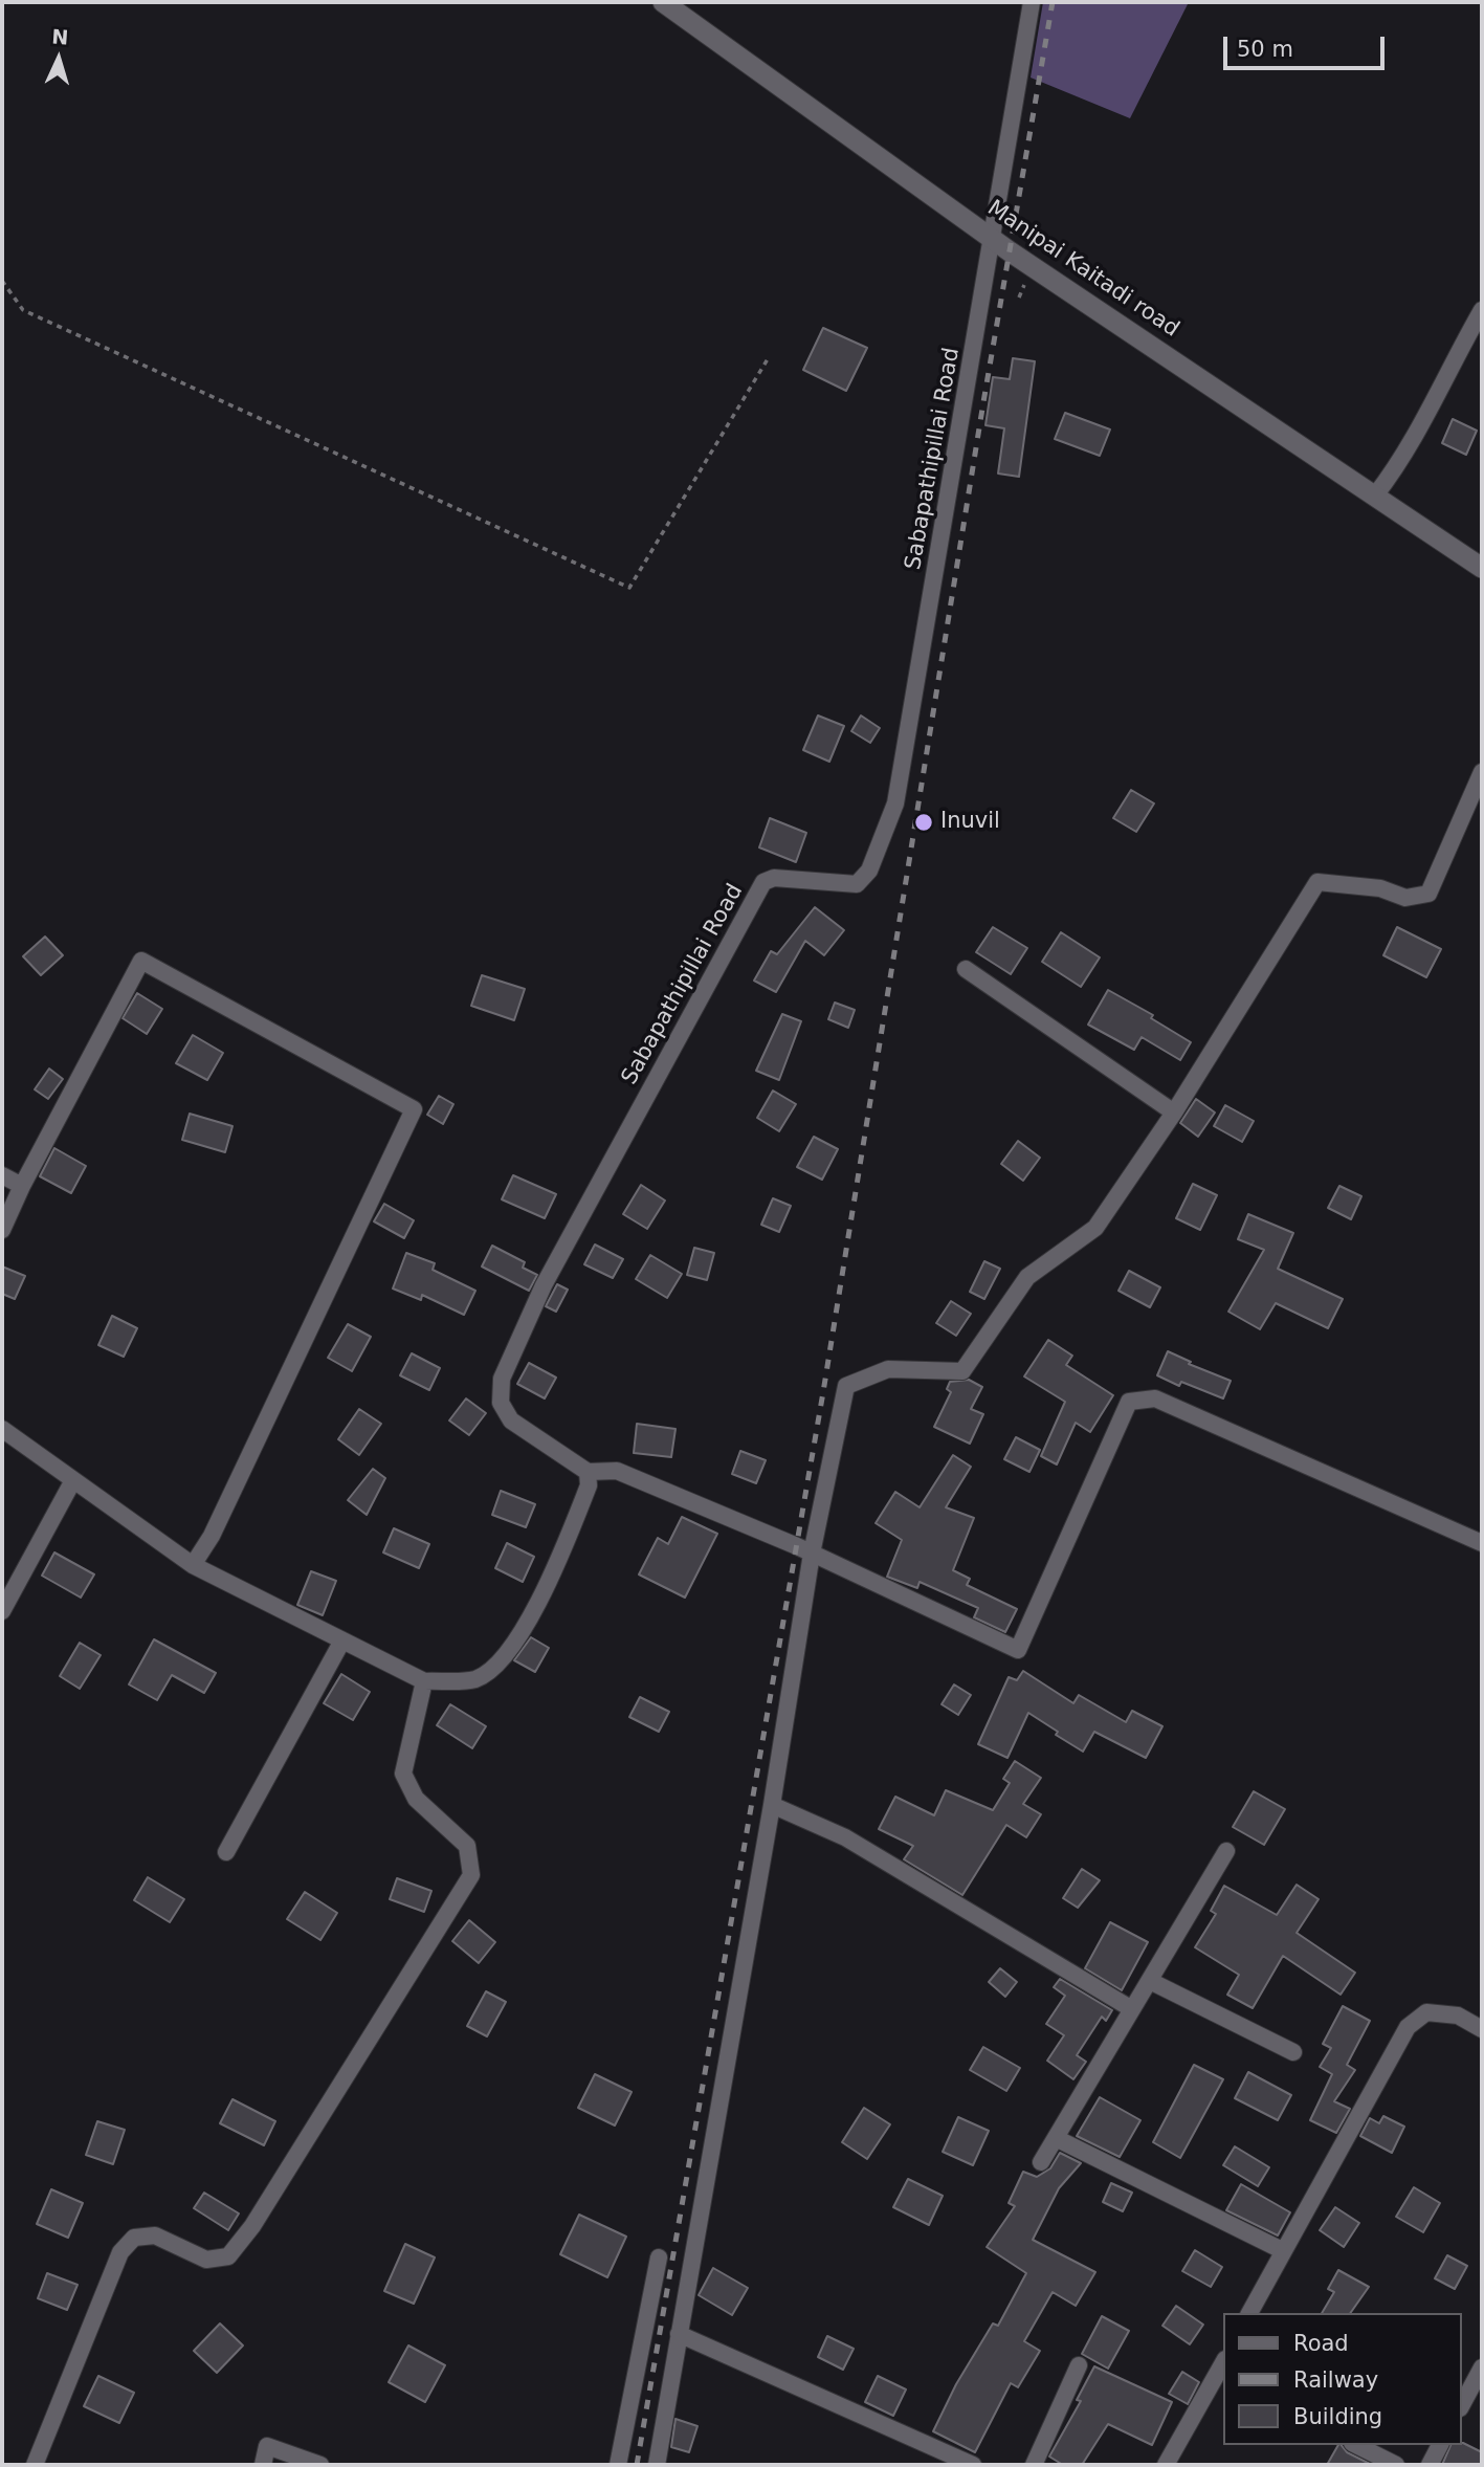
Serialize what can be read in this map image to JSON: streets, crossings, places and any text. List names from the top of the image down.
{
  "streets": {
    "main road": ["Manipai Kaitadi road"],
    "street": ["Sabapathipillai Road"]
  },
  "crossings": [
    ["Manipai Kaitadi road", "Sabapathipillai Road"]
  ],
  "places": ["Inuvil"],
  "legend": ["Road", "Railway", "Building"],
  "scale_bar": "50 m",
  "north": "top"
}
